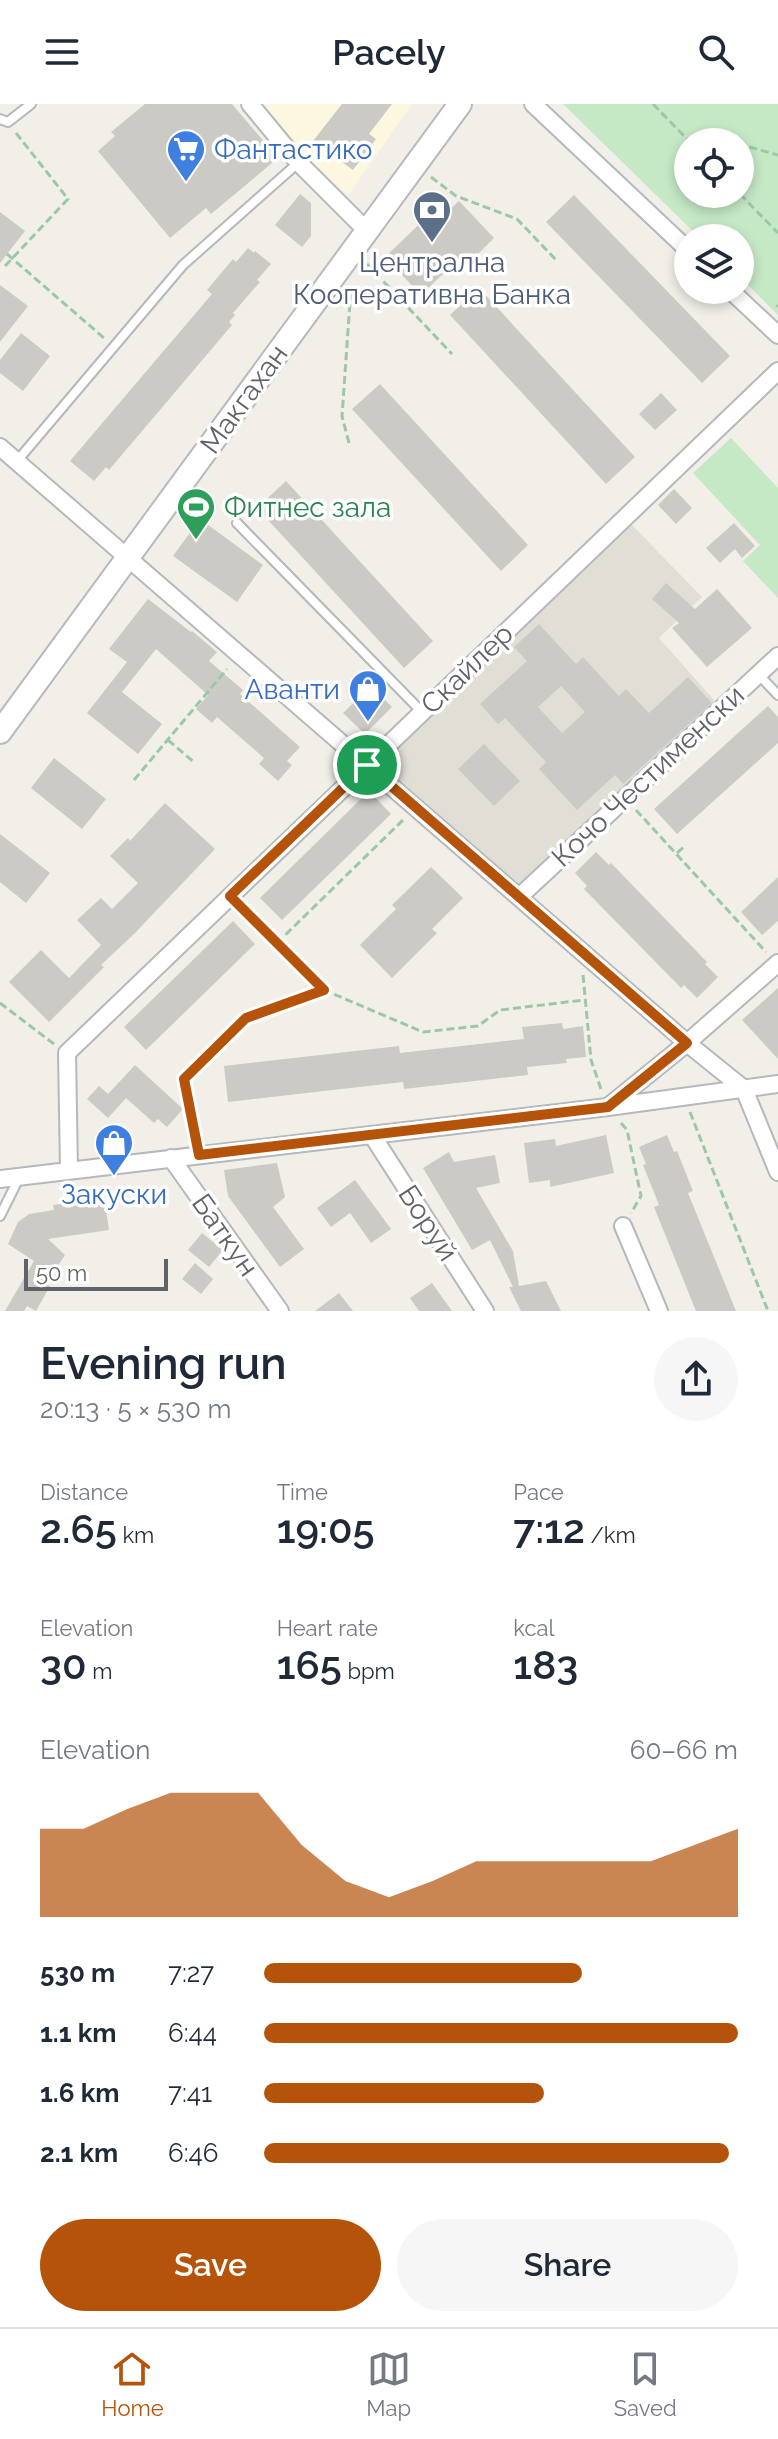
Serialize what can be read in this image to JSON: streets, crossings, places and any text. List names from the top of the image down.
{
  "streets": {
    "street": [
      "Макгахан",
      "Скайлер",
      "Кочо Честименски",
      "Боруй",
      "Баткун"
    ]
  },
  "places": {
    "supermarket": ["Фантастико"],
    "bank": ["Централна Кооперативна Банка"],
    "sports": ["Фитнес зала"],
    "shop": ["Аванти", "Закуски"]
  },
  "scale_bar": "50 m",
  "page": {
    "header": "Pacely",
    "scale": "50 m",
    "heading": ["Evening run", "20:13 · 5 × 530 m"],
    "stats": [
      ["Distance", "2.65 km"],
      ["Time", "19:05"],
      ["Pace", "7:12 /km"],
      ["Elevation", "30 m"],
      ["Heart rate", "165 bpm"],
      ["kcal", "183"]
    ],
    "chart": ["Elevation", "60–66 m"],
    "list": [
      {
        "name": "530 m",
        "note": "7:27"
      },
      {
        "name": "1.1 km",
        "note": "6:44"
      },
      {
        "name": "1.6 km",
        "note": "7:41"
      },
      {
        "name": "2.1 km",
        "note": "6:46"
      }
    ],
    "buttons": ["Save", "Share"],
    "tabs": ["Home", "Map", "Saved"]
  }
}
